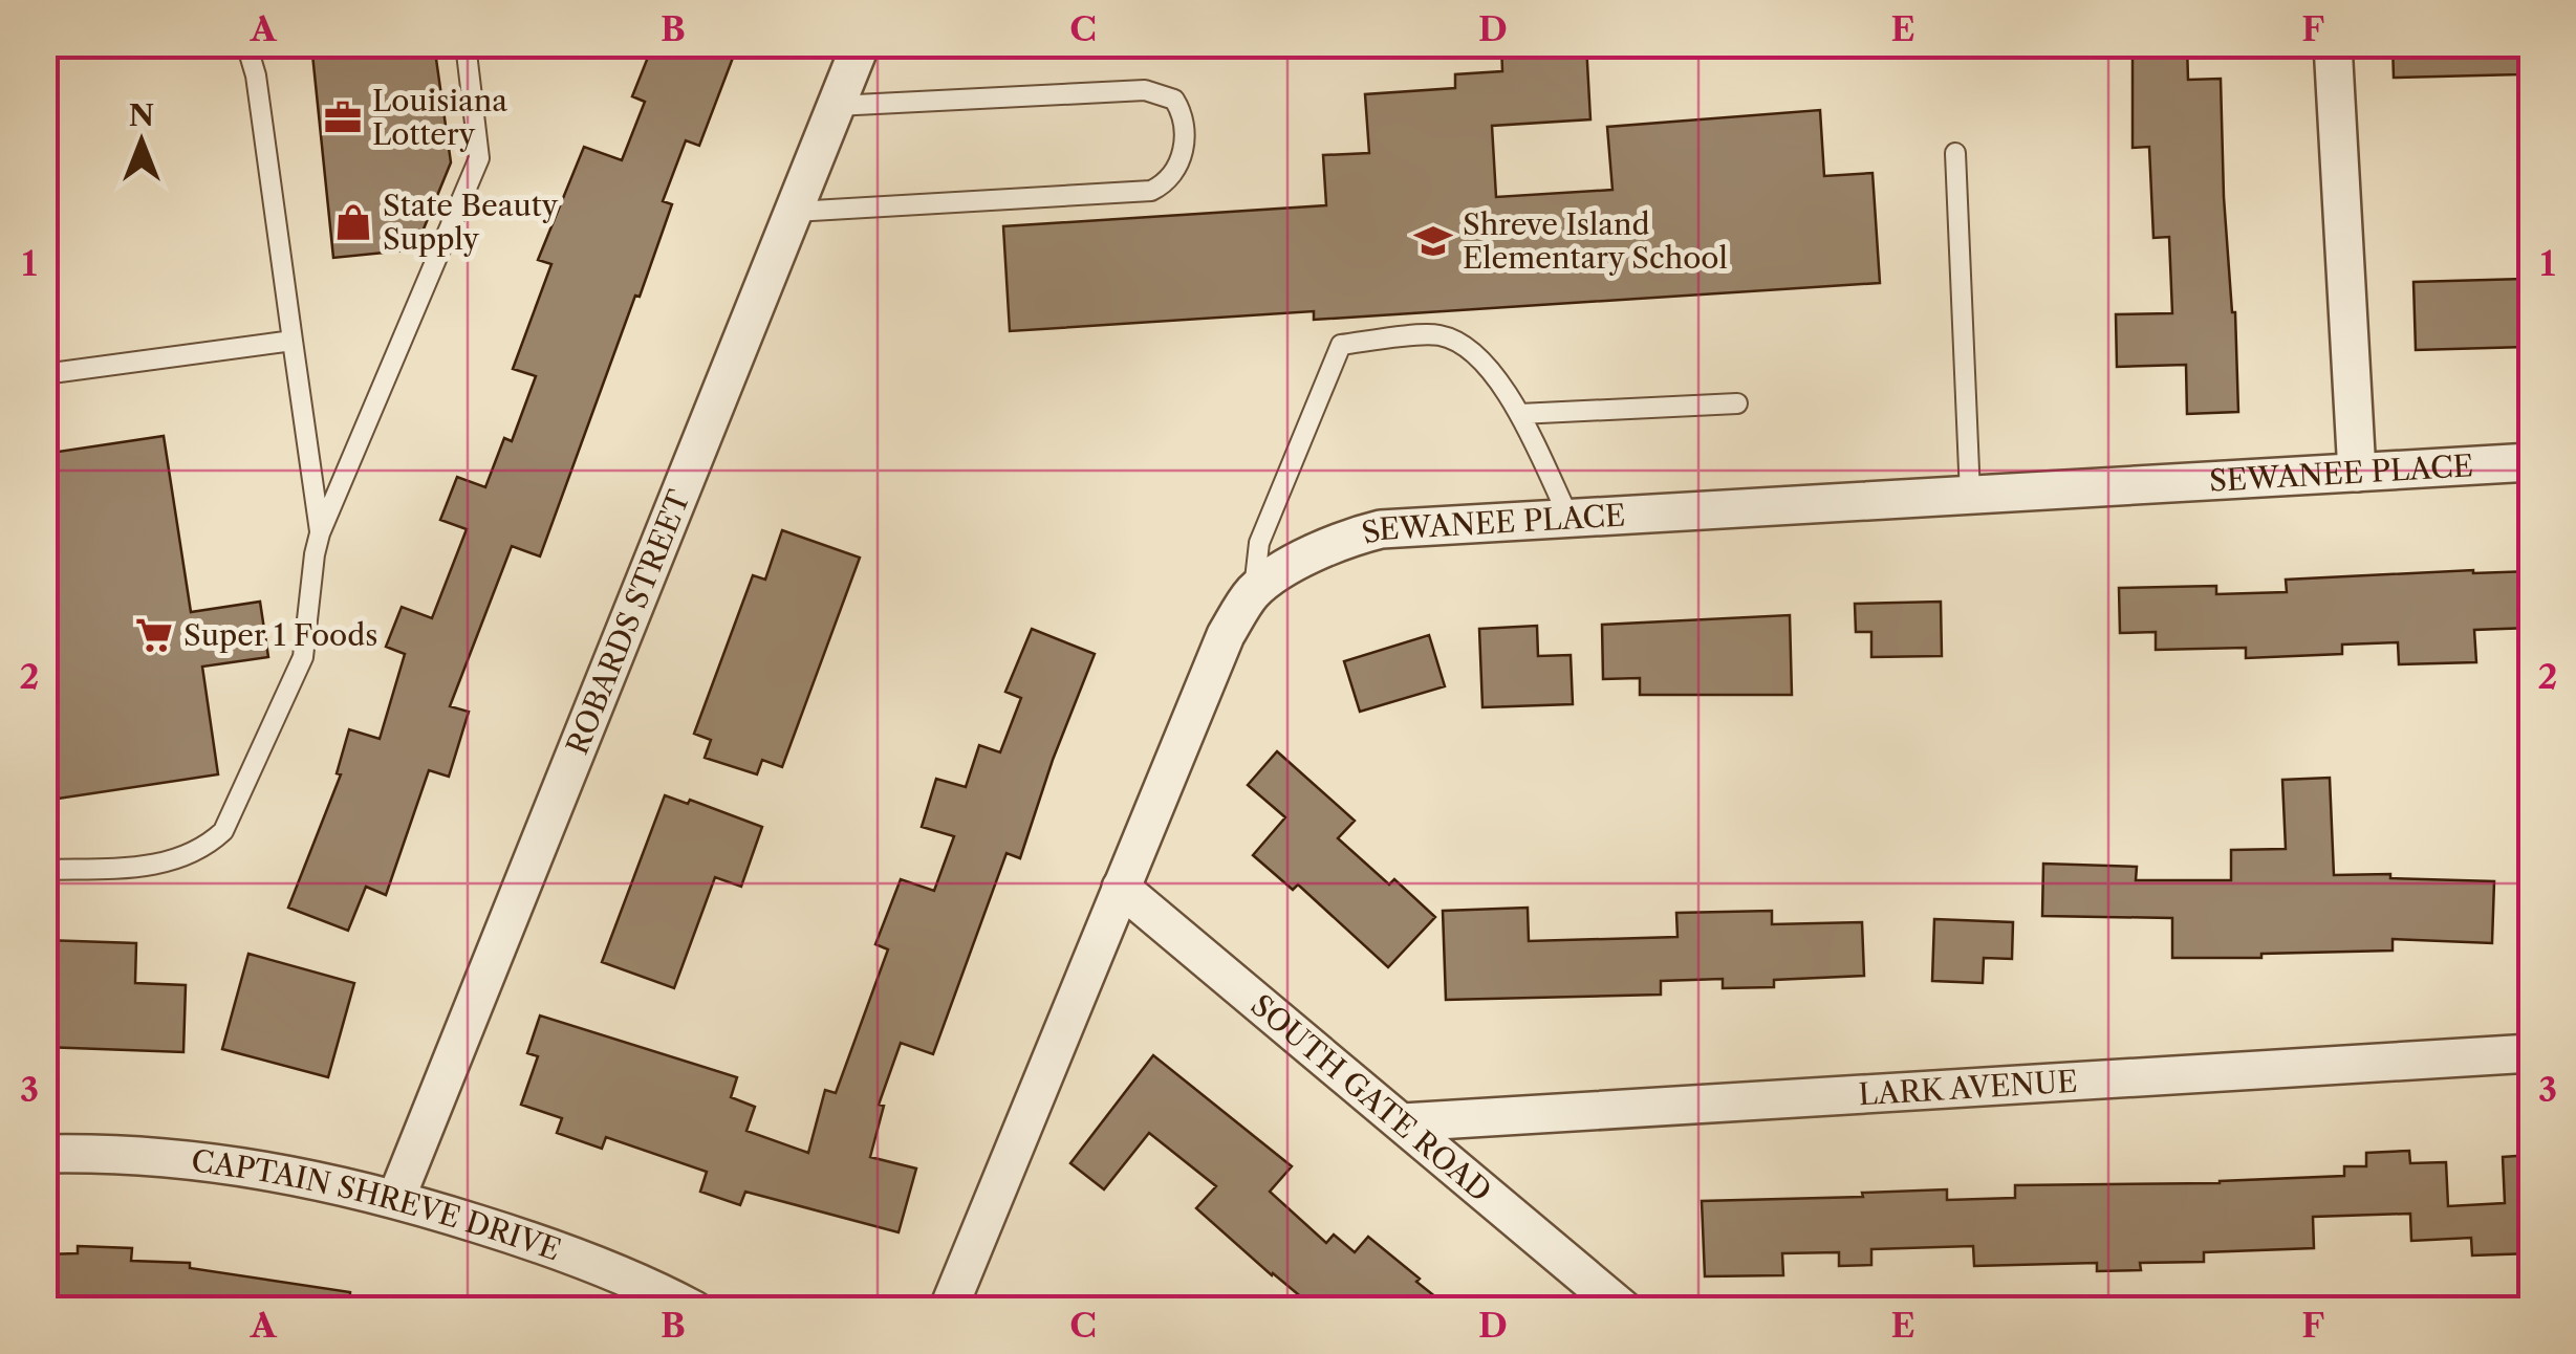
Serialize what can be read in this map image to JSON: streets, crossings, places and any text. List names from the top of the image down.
{
  "streets": {
    "street": [
      "SEWANEE PLACE",
      "ROBARDS STREET",
      "LARK AVENUE",
      "SOUTH GATE ROAD",
      "CAPTAIN SHREVE DRIVE"
    ]
  },
  "crossings": [
    ["SEWANEE PLACE", "SOUTH GATE ROAD"],
    ["ROBARDS STREET", "CAPTAIN SHREVE DRIVE"],
    ["LARK AVENUE", "SOUTH GATE ROAD"]
  ],
  "places": {
    "office": ["Louisiana Lottery"],
    "shop": ["State Beauty Supply"],
    "school or university": ["Shreve Island Elementary School"],
    "supermarket": ["Super 1 Foods"]
  },
  "north": "top",
  "grid": {
    "columns": [
      "A",
      "B",
      "C",
      "D",
      "E",
      "F"
    ],
    "rows": ["1", "2", "3"]
  }
}
